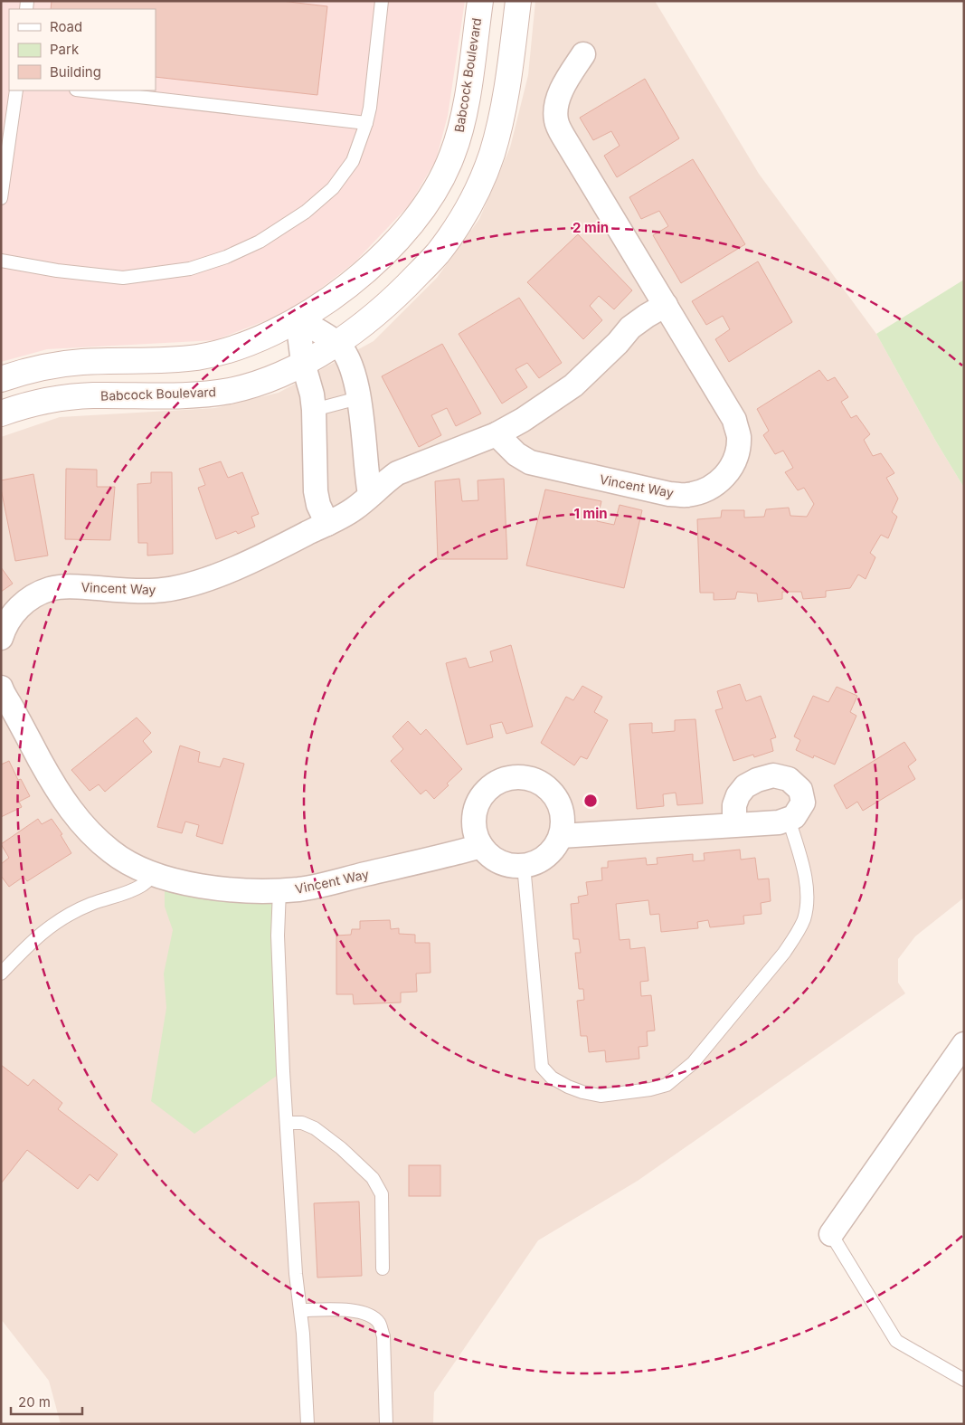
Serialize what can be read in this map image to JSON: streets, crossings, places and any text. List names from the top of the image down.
{
  "streets": {
    "street": ["Babcock Boulevard", "Vincent Way"]
  },
  "legend": ["Road", "Park", "Building"],
  "scale_bar": "20 m",
  "rings": ["2 min", "1 min"]
}
